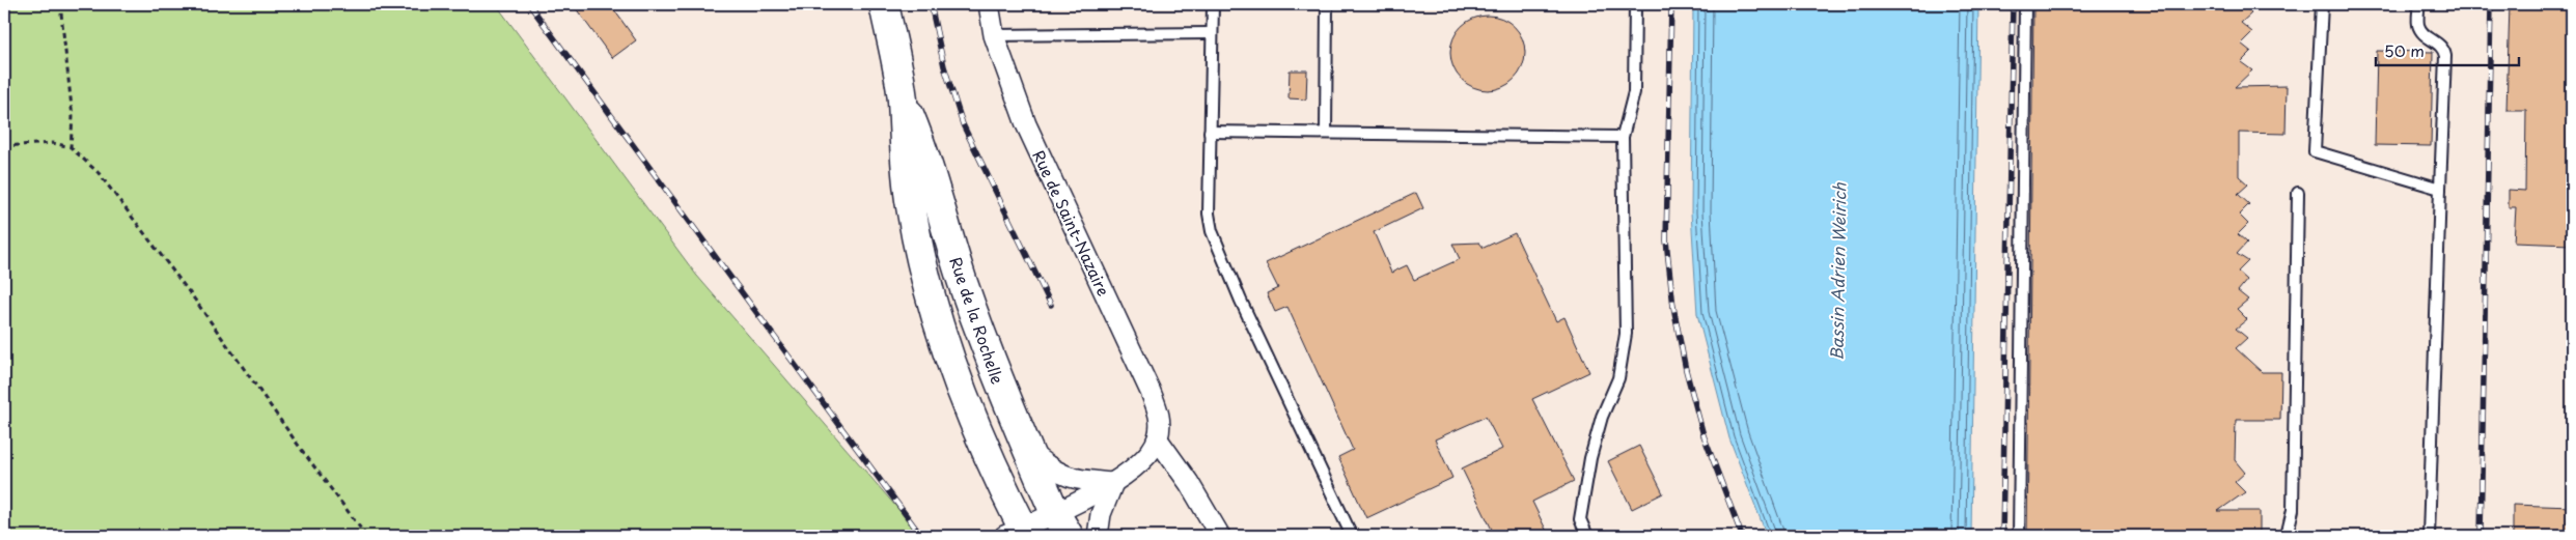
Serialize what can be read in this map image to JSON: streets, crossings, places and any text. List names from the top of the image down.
{
  "streets": {
    "main road": ["Rue de la Rochelle"],
    "street": ["Rue de Saint-Nazaire"]
  },
  "water": ["Bassin Adrien Weirich"],
  "scale_bar": "50 m"
}
